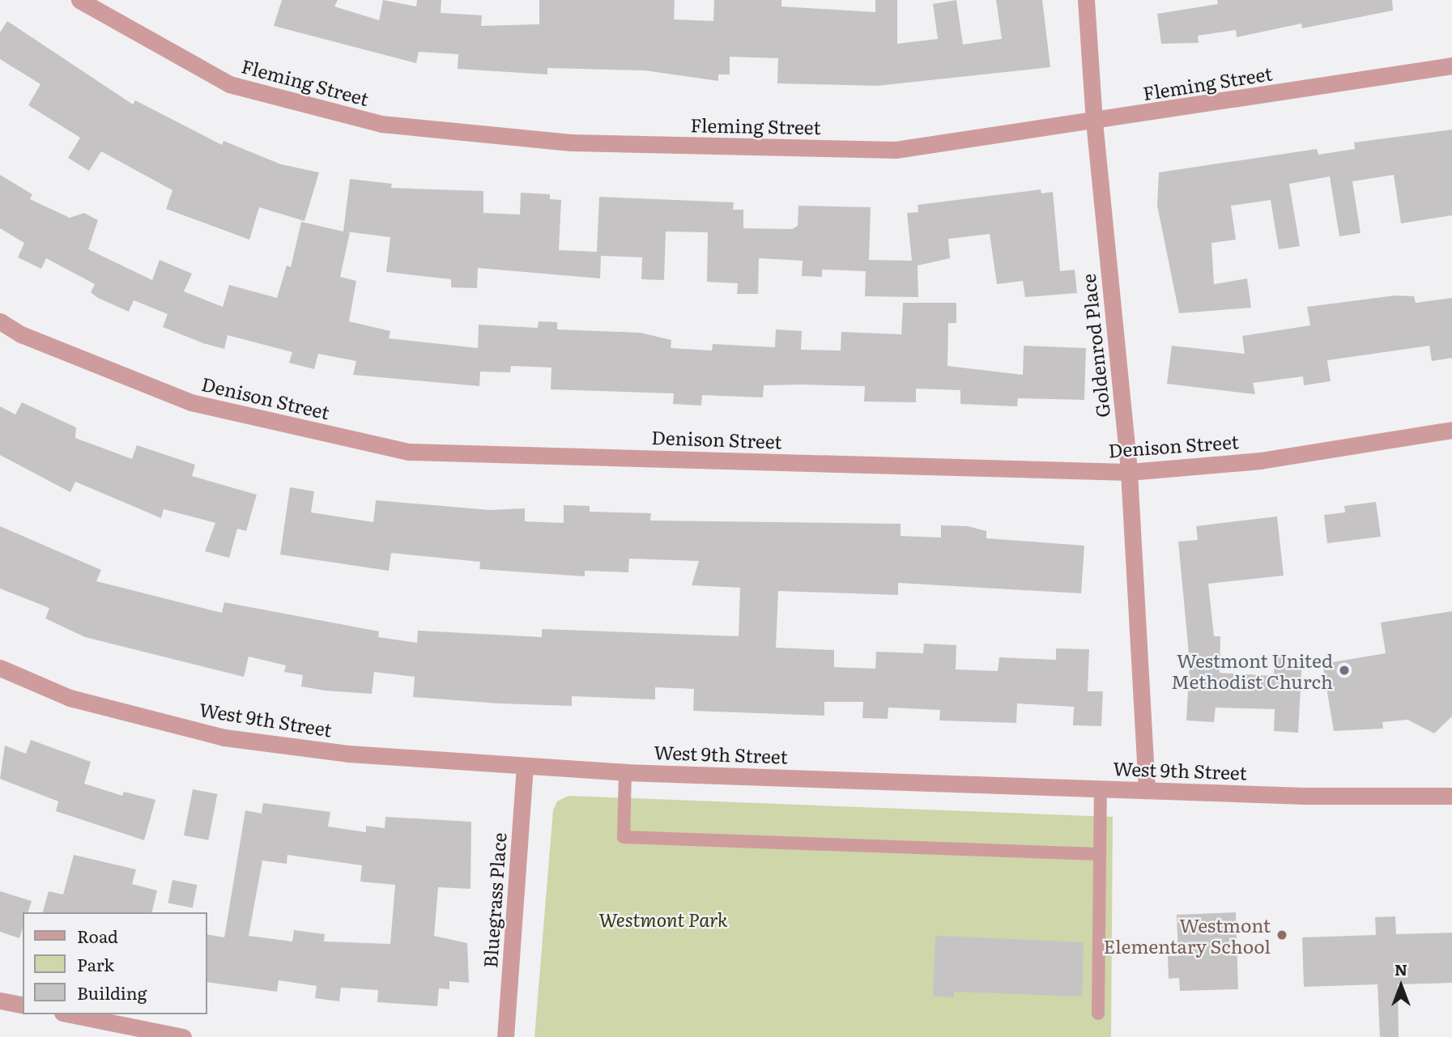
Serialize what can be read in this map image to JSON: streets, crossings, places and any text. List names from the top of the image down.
{
  "streets": {
    "street": [
      "Fleming Street",
      "Goldenrod Place",
      "Denison Street",
      "West 9th Street",
      "Bluegrass Place"
    ]
  },
  "crossings": [
    ["Fleming Street", "Goldenrod Place"],
    ["Goldenrod Place", "Denison Street"],
    ["Goldenrod Place", "West 9th Street"],
    ["West 9th Street", "Bluegrass Place"]
  ],
  "parks": ["Westmont Park"],
  "places": ["Westmont United Methodist Church", "Westmont Elementary School"],
  "legend": ["Road", "Park", "Building"],
  "north": "top"
}
